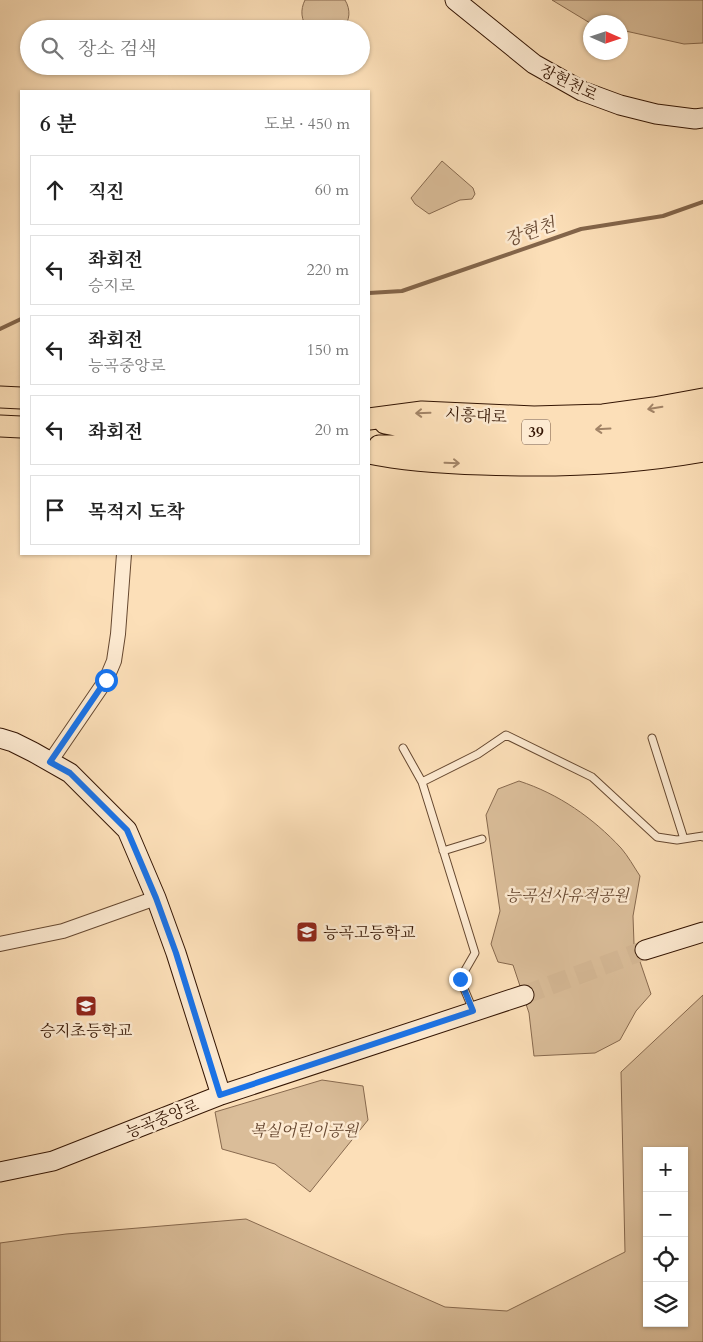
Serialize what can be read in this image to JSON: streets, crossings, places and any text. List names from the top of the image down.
{
  "streets": {
    "main road": ["시흥대로", "39"],
    "street": ["장현천로", "능곡중앙로"]
  },
  "water": ["장현천"],
  "parks": ["능곡선사유적공원", "복실어린이공원"],
  "places": {
    "school or university": ["능곡고등학교", "승지초등학교"]
  },
  "north": "right",
  "page": {
    "search": "장소 검색",
    "heading": ["6 분", "도보 · 450 m"],
    "list": [
      ["직진", "60 m"],
      ["좌회전", "승지로", "220 m"],
      ["좌회전", "능곡중앙로", "150 m"],
      ["좌회전", "20 m"],
      "목적지 도착"
    ],
    "map_buttons": ["+", "−"]
  }
}
